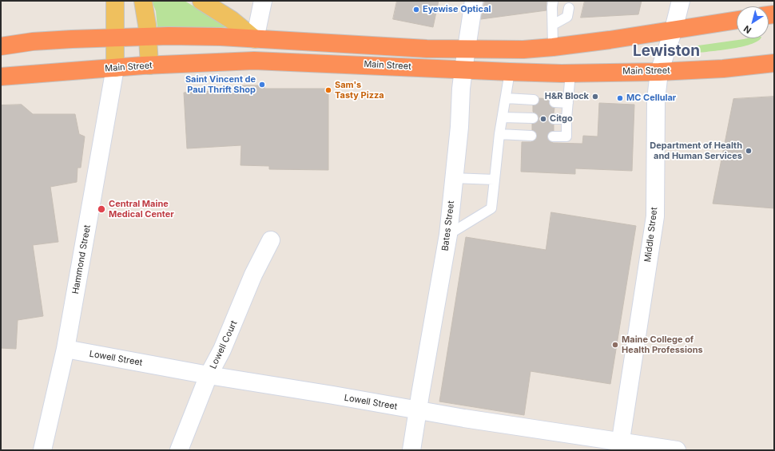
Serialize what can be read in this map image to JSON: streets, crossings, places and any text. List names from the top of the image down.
{
  "streets": {
    "highway": ["Main Street"],
    "street": [
      "Bates Street",
      "Middle Street",
      "Hammond Street",
      "Lowell Court",
      "Lowell Street"
    ]
  },
  "crossings": [
    ["Main Street", "Bates Street"],
    ["Main Street", "Middle Street"],
    ["Main Street", "Hammond Street"],
    ["Bates Street", "Lowell Street"],
    ["Middle Street", "Lowell Street"],
    ["Hammond Street", "Lowell Street"],
    ["Lowell Court", "Lowell Street"]
  ],
  "districts": ["Lewiston"],
  "places": [
    "Eyewise Optical",
    "Saint Vincent de Paul Thrift Shop",
    "Sam's Tasty Pizza",
    "H&R Block",
    "MC Cellular",
    "Citgo",
    "Department of Health and Human Services",
    "Central Maine Medical Center",
    "Maine College of Health Professions"
  ],
  "north": "bottom left"
}
